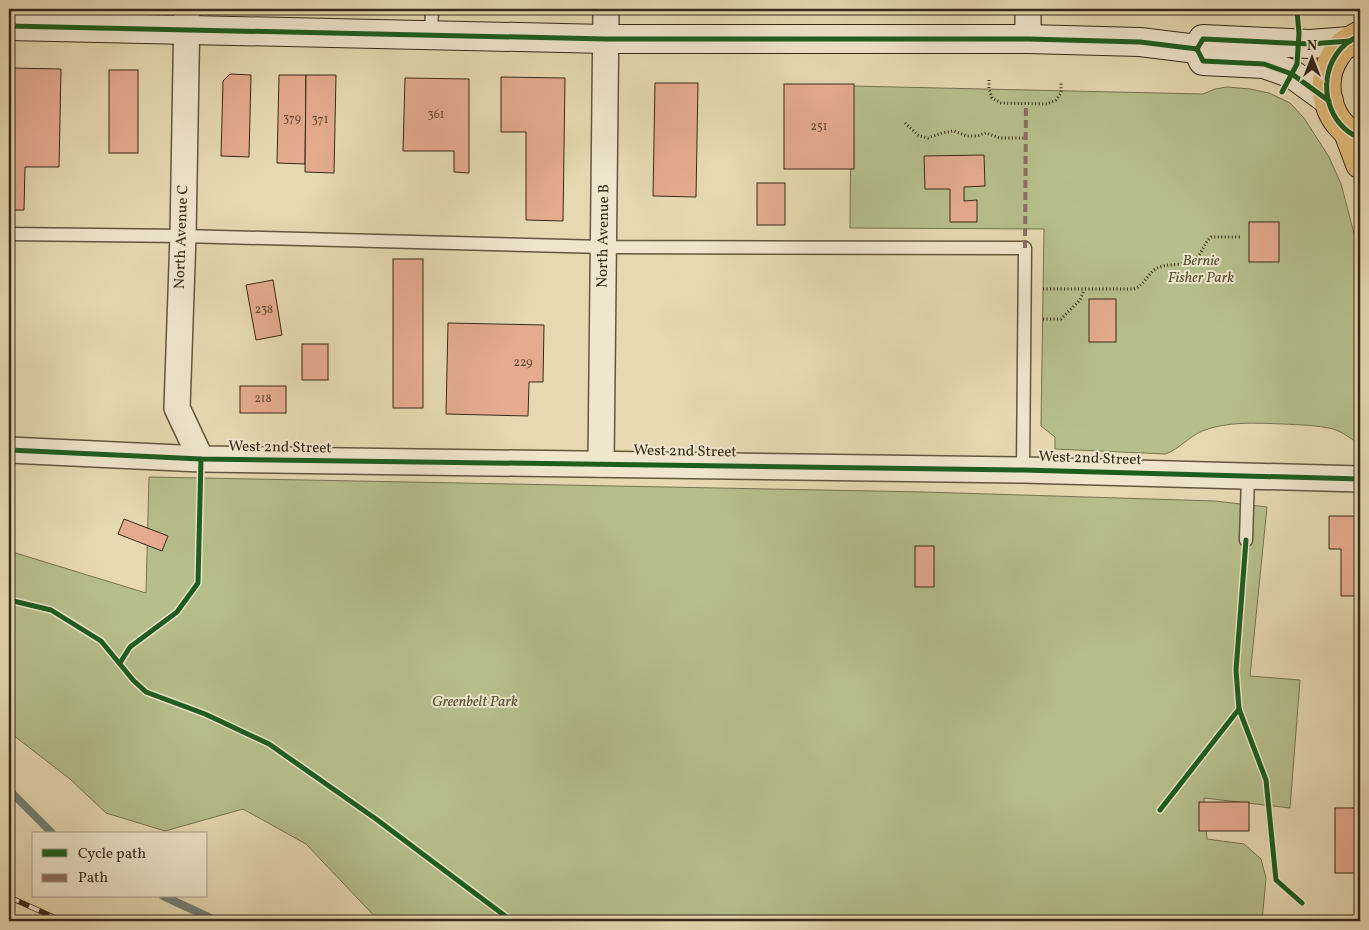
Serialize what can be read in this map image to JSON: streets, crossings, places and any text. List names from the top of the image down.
{
  "streets": {
    "street": ["North Avenue B", "North Avenue C", "West 2nd Street"]
  },
  "crossings": [
    ["North Avenue B", "West 2nd Street"],
    ["North Avenue C", "West 2nd Street"]
  ],
  "parks": ["Bernie Fisher Park", "Greenbelt Park"],
  "house_numbers": [
    "361",
    "379",
    "371",
    "251",
    "238",
    "229",
    "218"
  ],
  "legend": ["Cycle path", "Path"],
  "north": "top"
}
